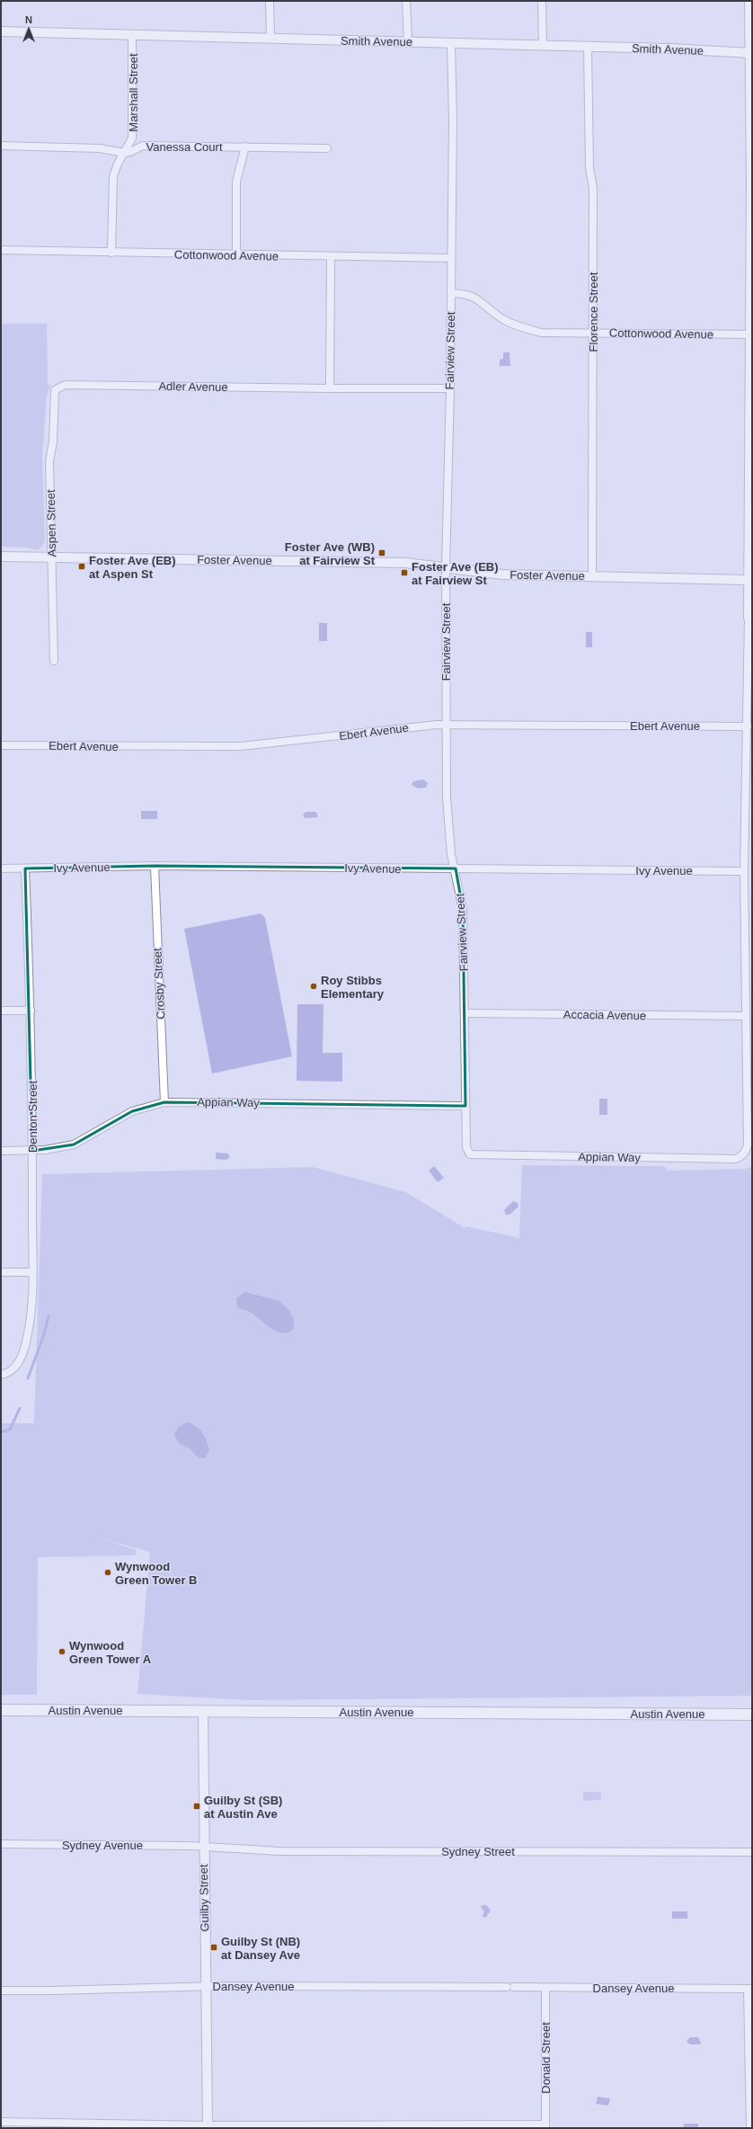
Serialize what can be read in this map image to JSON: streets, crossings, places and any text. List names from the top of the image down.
{
  "streets": {
    "main road": ["Austin Avenue"],
    "street": [
      "Smith Avenue",
      "Marshall Street",
      "Vanessa Court",
      "Cottonwood Avenue",
      "Florence Street",
      "Fairview Street",
      "Adler Avenue",
      "Aspen Street",
      "Foster Avenue",
      "Ebert Avenue",
      "Ivy Avenue",
      "Crosby Street",
      "Accacia Avenue",
      "Appian Way",
      "Denton Street",
      "Sydney Avenue",
      "Sydney Street",
      "Guilby Street",
      "Dansey Avenue",
      "Donald Street"
    ]
  },
  "crossings": [
    ["Smith Avenue", "Marshall Street"],
    ["Smith Avenue", "Florence Street"],
    ["Smith Avenue", "Fairview Street"],
    ["Marshall Street", "Vanessa Court"],
    ["Marshall Street", "Cottonwood Avenue"],
    ["Cottonwood Avenue", "Florence Street"],
    ["Cottonwood Avenue", "Fairview Street"],
    ["Florence Street", "Foster Avenue"],
    ["Fairview Street", "Adler Avenue"],
    ["Fairview Street", "Foster Avenue"],
    ["Fairview Street", "Ebert Avenue"],
    ["Fairview Street", "Ivy Avenue"],
    ["Fairview Street", "Accacia Avenue"],
    ["Fairview Street", "Appian Way"],
    ["Adler Avenue", "Aspen Street"],
    ["Aspen Street", "Foster Avenue"],
    ["Ivy Avenue", "Crosby Street"],
    ["Ivy Avenue", "Denton Street"],
    ["Crosby Street", "Appian Way"],
    ["Accacia Avenue", "Appian Way"],
    ["Appian Way", "Denton Street"],
    ["Austin Avenue", "Guilby Street"],
    ["Sydney Avenue", "Sydney Street"],
    ["Sydney Avenue", "Guilby Street"],
    ["Sydney Street", "Guilby Street"],
    ["Guilby Street", "Dansey Avenue"],
    ["Dansey Avenue", "Donald Street"]
  ],
  "places": {
    "transit": [
      "Foster Ave (WB) at Fairview St",
      "Foster Ave (EB) at Aspen St",
      "Foster Ave (EB) at Fairview St",
      "Guilby St (SB) at Austin Ave",
      "Guilby St (NB) at Dansey Ave"
    ],
    "other": ["Roy Stibbs Elementary", "Wynwood Green Tower B", "Wynwood Green Tower A"]
  },
  "north": "top"
}
